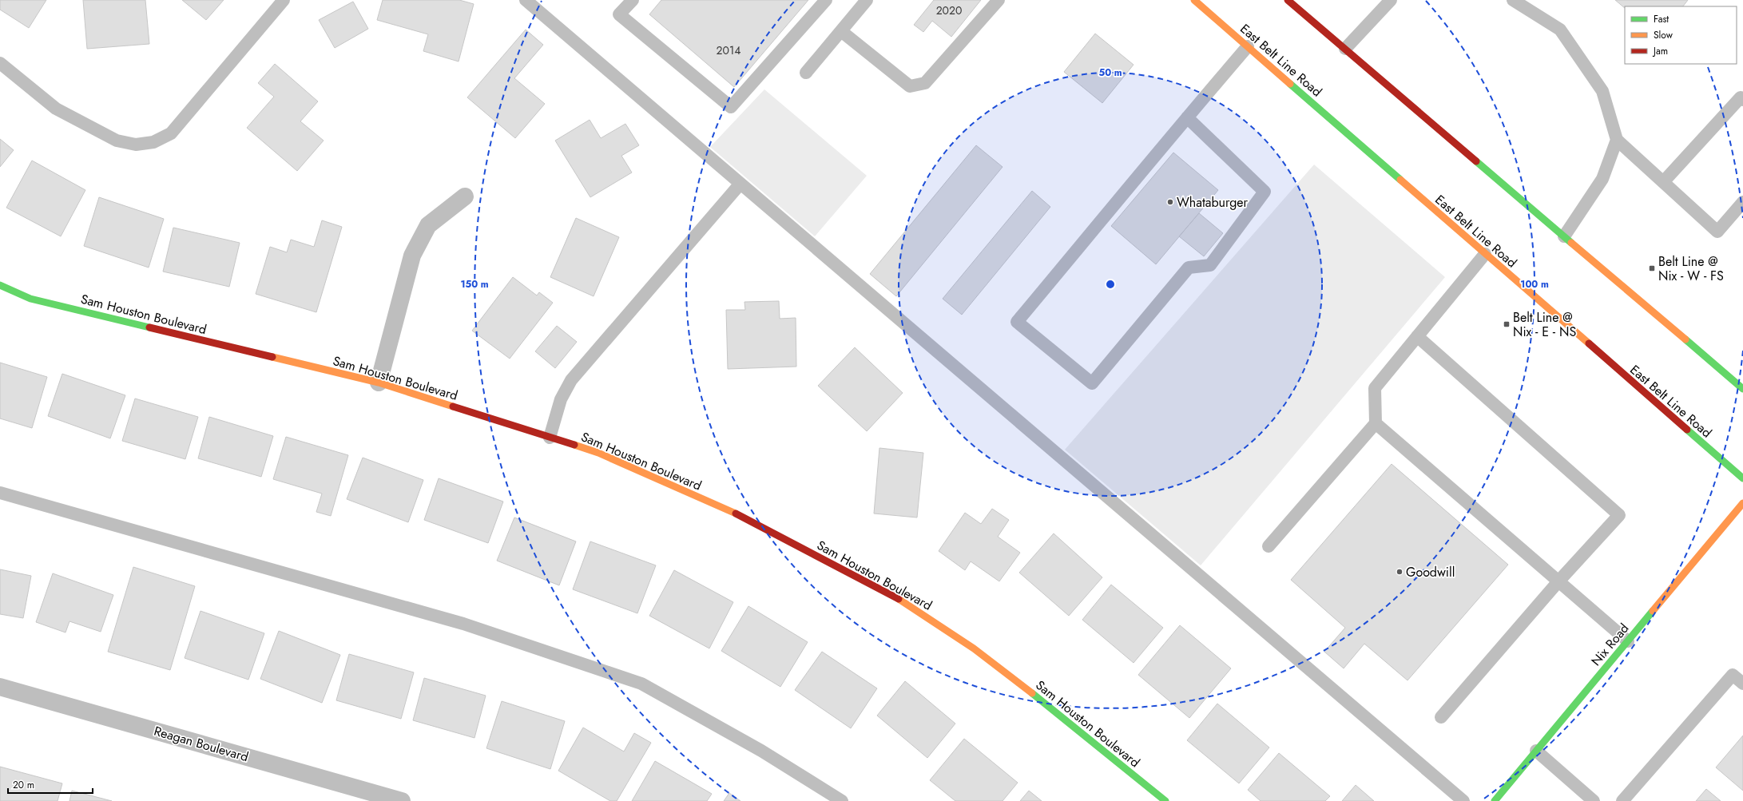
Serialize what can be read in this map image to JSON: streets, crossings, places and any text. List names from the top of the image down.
{
  "streets": {
    "street": [
      "East Belt Line Road",
      "Sam Houston Boulevard",
      "Nix Road",
      "Reagan Boulevard"
    ]
  },
  "places": {
    "other": ["Whataburger", "Goodwill"],
    "transit": ["Belt Line @ Nix - W - FS", "Belt Line @ Nix - E - NS"]
  },
  "house_numbers": ["2020", "2014"],
  "legend": ["Fast", "Slow", "Jam"],
  "scale_bar": "20 m",
  "rings": ["50 m", "100 m", "150 m"]
}
